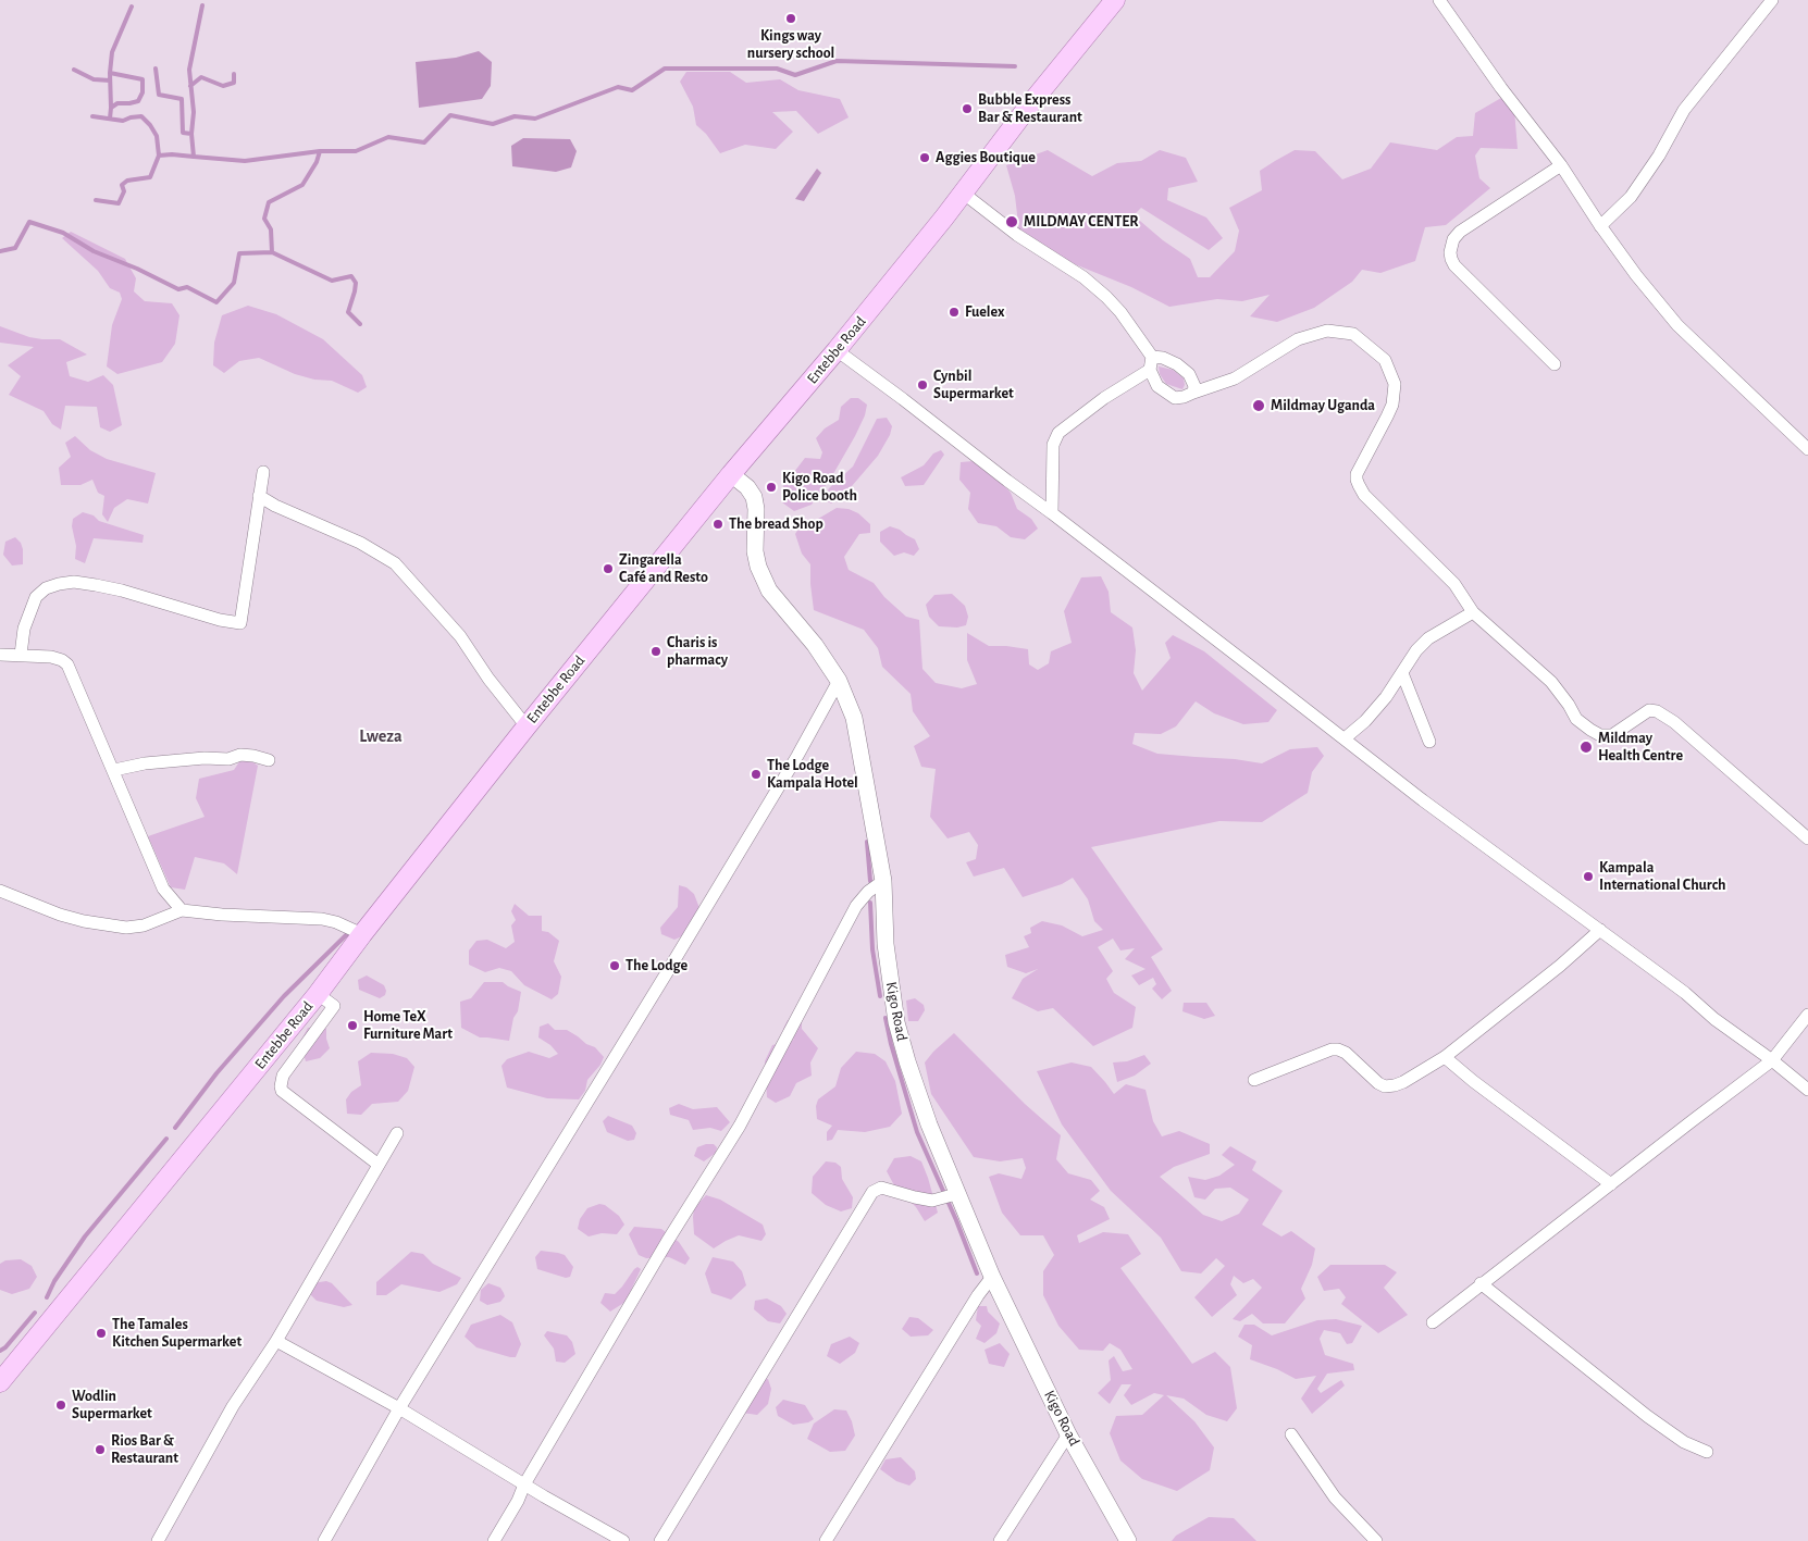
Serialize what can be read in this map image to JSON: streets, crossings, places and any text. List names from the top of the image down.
{
  "streets": {
    "main road": ["Entebbe Road"],
    "street": ["Kigo Road"]
  },
  "crossings": [
    ["Entebbe Road", "Kigo Road"]
  ],
  "districts": ["Lweza"],
  "places": [
    "Kings way nursery school",
    "Bubble Express Bar & Restaurant",
    "Aggies Boutique",
    "MILDMAY CENTER",
    "Fuelex",
    "Cynbil Supermarket",
    "Mildmay Uganda",
    "Kigo Road Police booth",
    "The bread Shop",
    "Zingarella Café and Resto",
    "Charis is pharmacy",
    "Mildmay Health Centre",
    "The Lodge Kampala Hotel",
    "Kampala International Church",
    "The Lodge",
    "Home TeX Furniture Mart",
    "The Tamales Kitchen Supermarket",
    "Wodlin Supermarket",
    "Rios Bar & Restaurant"
  ]
}
